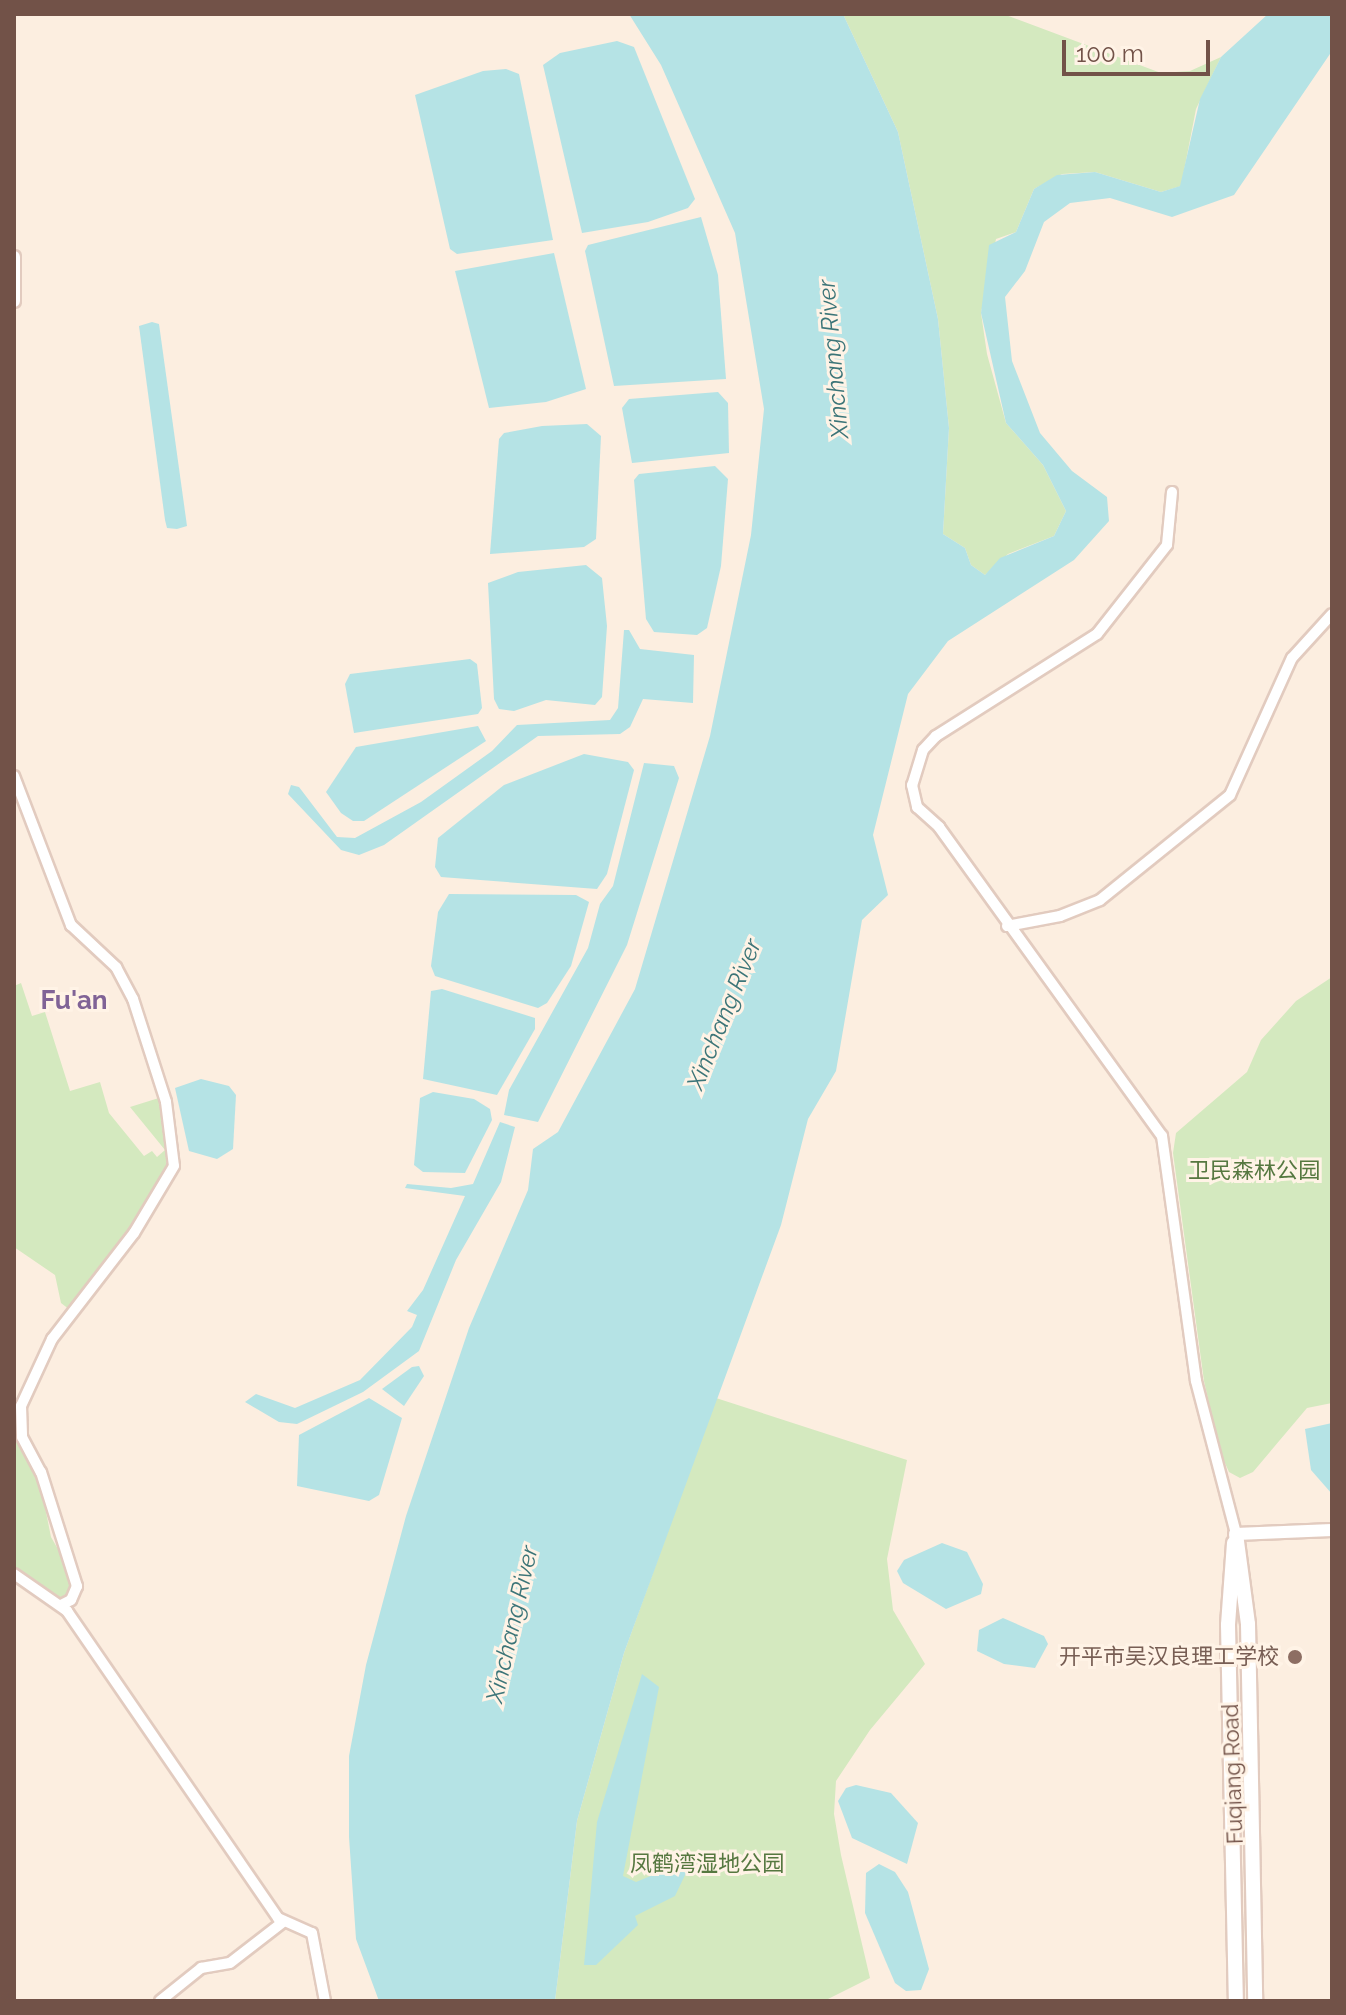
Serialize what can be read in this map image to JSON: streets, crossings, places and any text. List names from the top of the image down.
{
  "streets": {
    "main road": ["Fuqiang Road"]
  },
  "districts": ["Fu'an"],
  "water": ["Xinchang River"],
  "parks": ["卫民森林公园", "凤鹤湾湿地公园"],
  "places": ["开平市吴汉良理工学校"],
  "scale_bar": "100 m"
}
